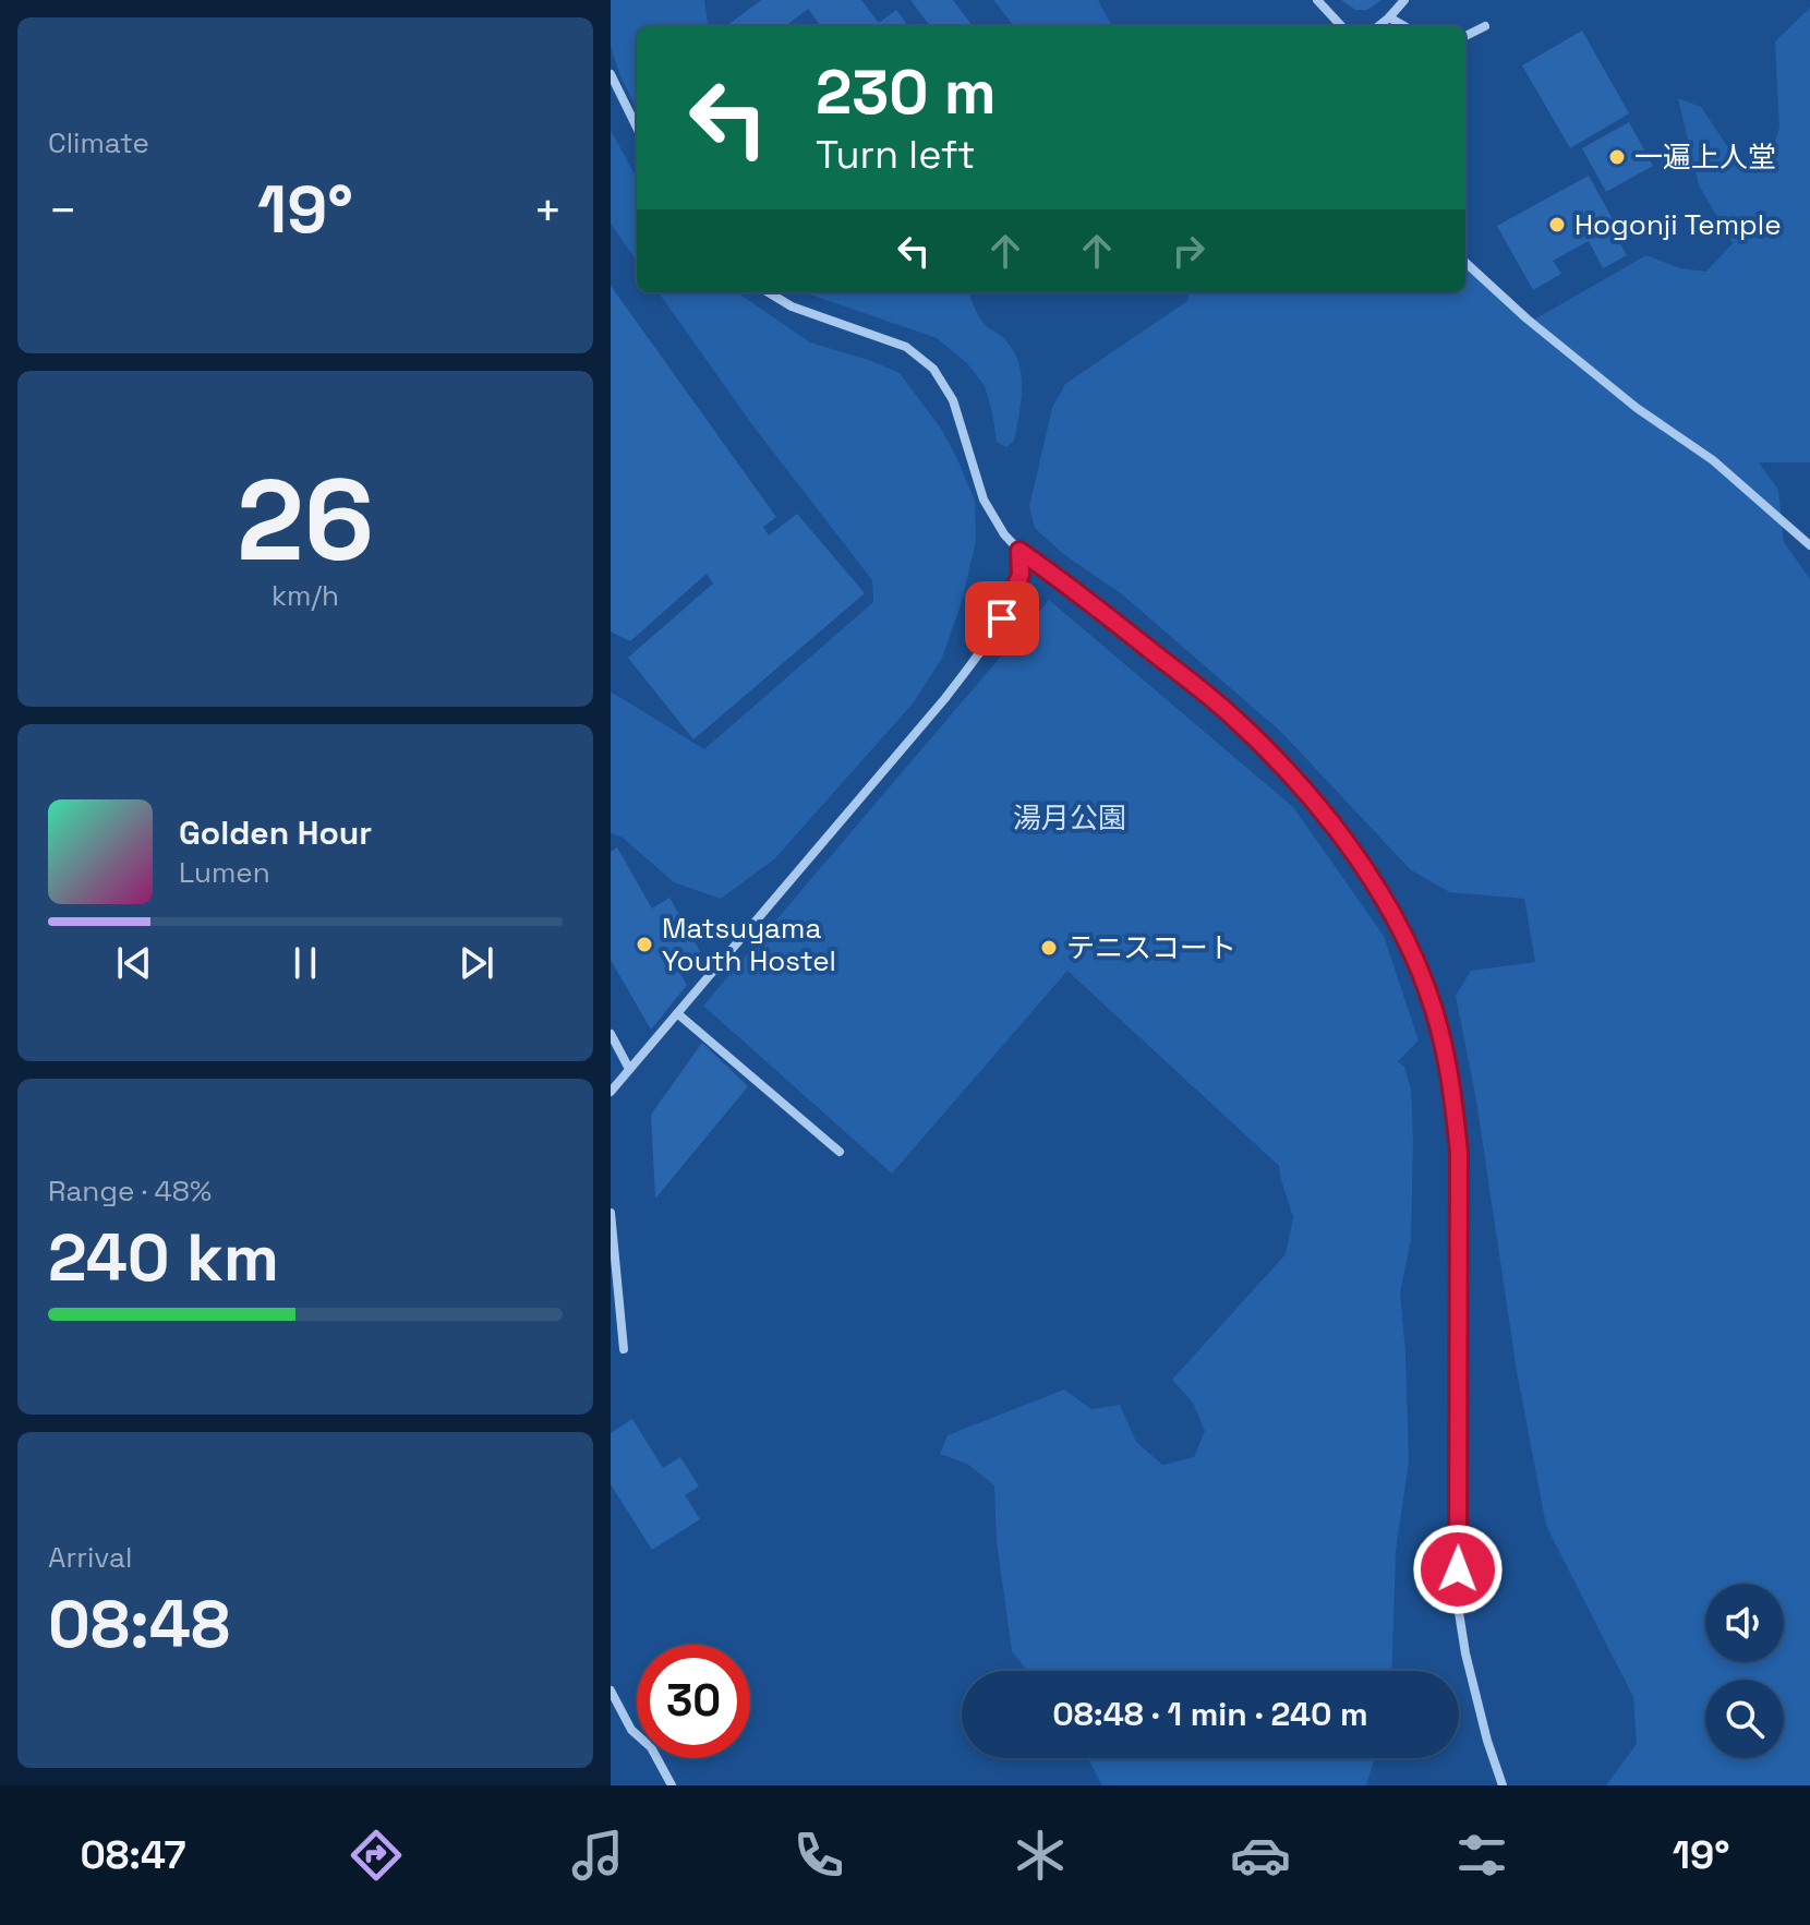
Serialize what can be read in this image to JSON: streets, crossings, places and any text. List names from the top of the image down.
{
  "parks": ["湯月公園"],
  "places": [
    "一遍上人堂",
    "Hogonji Temple",
    "Matsuyama Youth Hostel",
    "テニスコート"
  ],
  "page": {
    "tile": [
      "Climate",
      ["26", "km/h"],
      ["Range · 48%", "240 km"],
      ["Arrival", "08:48"]
    ],
    "turn": ["230 m", "Turn left"],
    "heat": ["−", "19°", "+"],
    "song": ["Golden Hour", "Lumen"],
    "limit": "30",
    "trip": "08:48 · 1 min · 240 m",
    "tabs": ["08:47", "19°"]
  }
}
